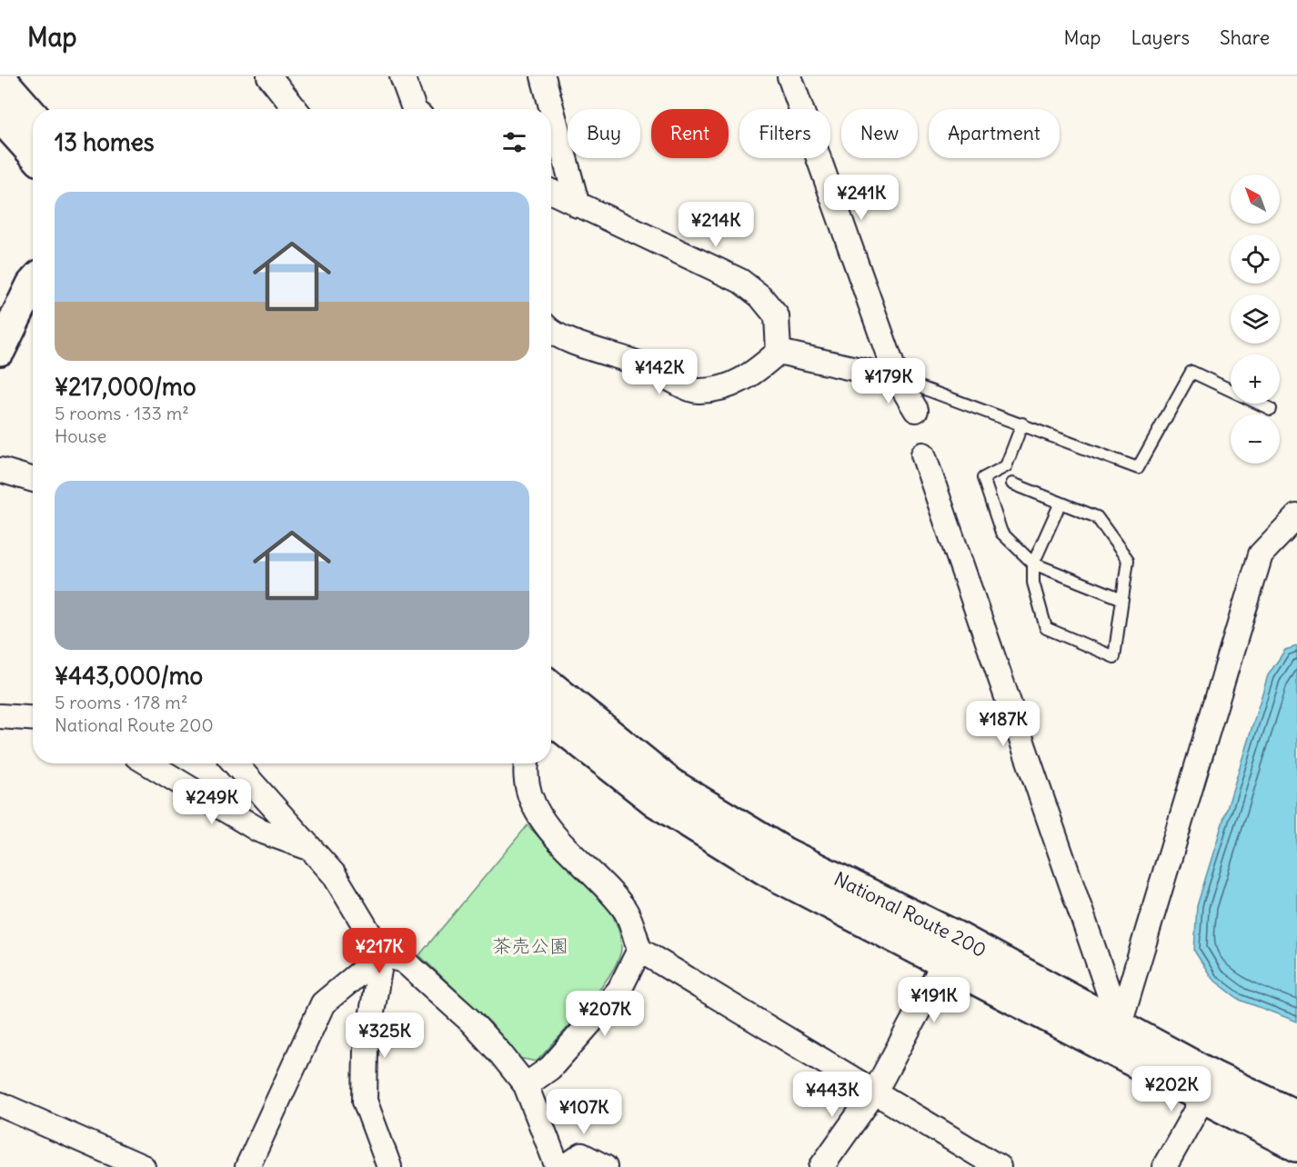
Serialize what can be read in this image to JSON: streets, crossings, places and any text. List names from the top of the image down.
{
  "streets": {
    "main road": ["National Route 200"]
  },
  "parks": ["茶売公園"],
  "north": "top left",
  "page": {
    "header": "Map",
    "nav": ["Map", "Layers", "Share"],
    "chip": [
      "Buy",
      "Rent",
      "Filters",
      "New",
      "Apartment"
    ],
    "heading": "13 homes",
    "map_buttons": ["+", "−"],
    "price": [
      "¥241K",
      "¥214K",
      "¥142K",
      "¥179K",
      "¥187K",
      "¥249K",
      "¥217K",
      "¥191K",
      "¥207K",
      "¥325K",
      "¥202K",
      "¥443K",
      "¥107K"
    ],
    "list": [
      {
        "name": "¥217,000/mo",
        "note": "5 rooms · 133 m² · House"
      },
      {
        "name": "¥443,000/mo",
        "note": "5 rooms · 178 m² · National Route 200"
      }
    ]
  }
}
